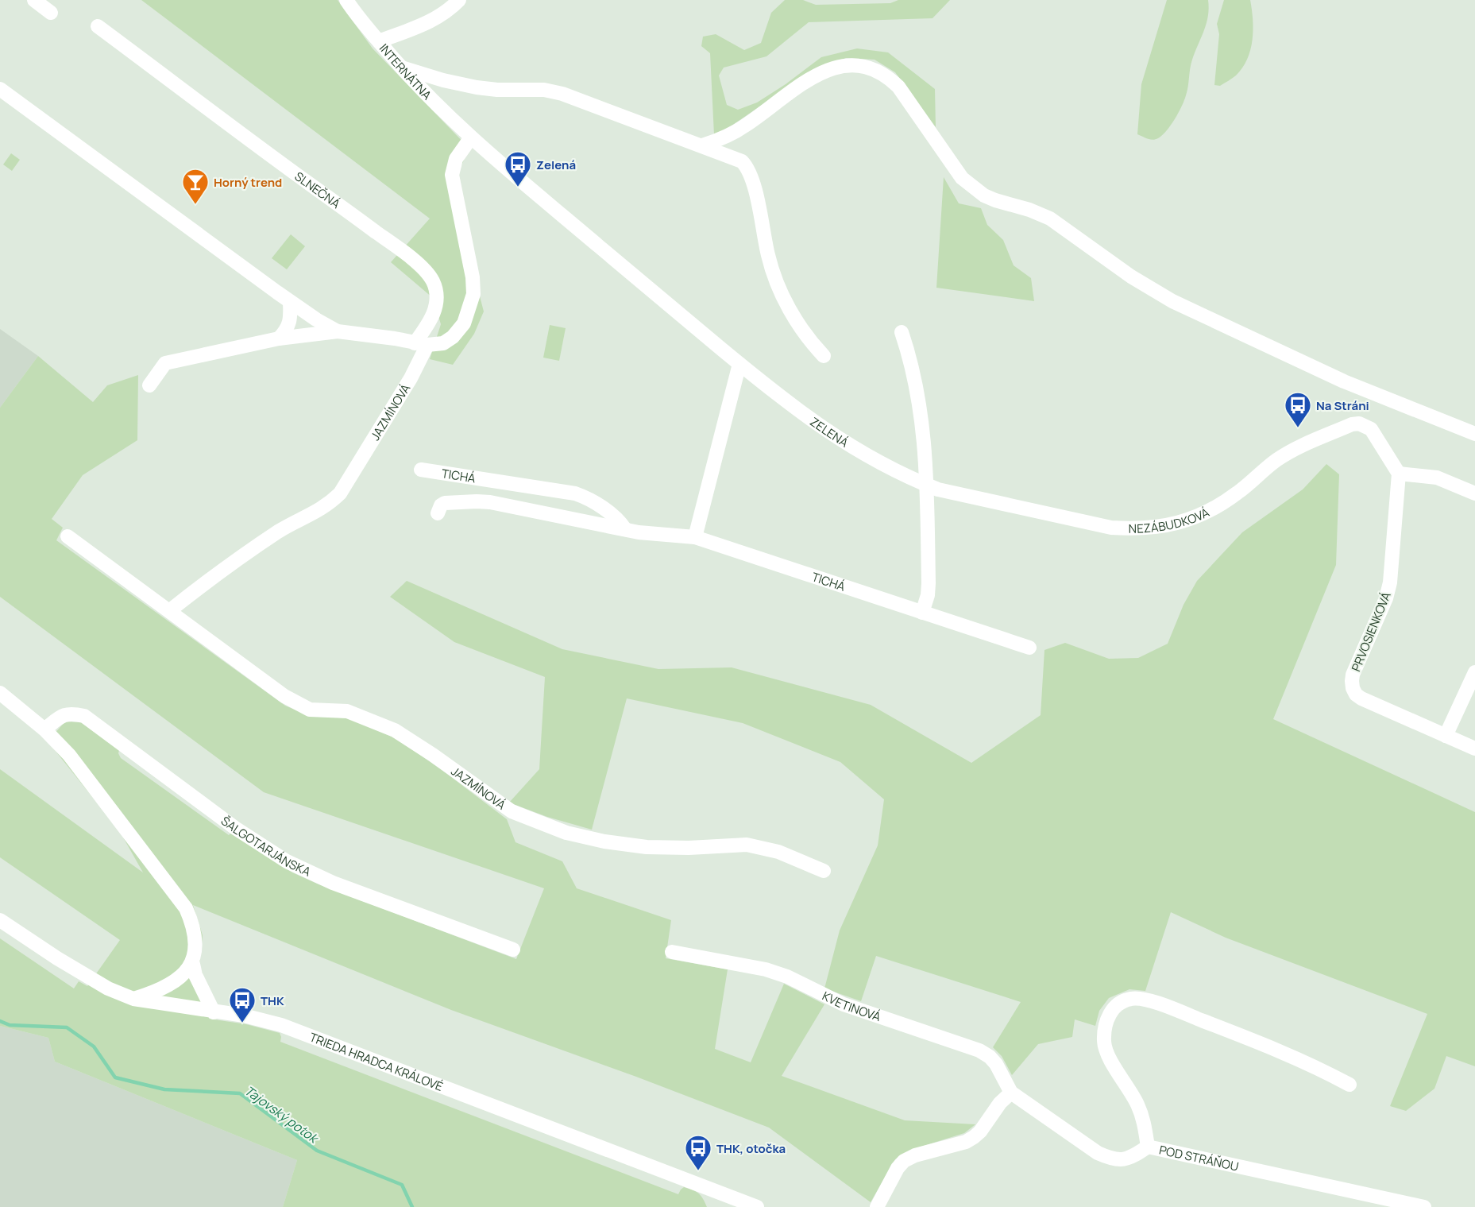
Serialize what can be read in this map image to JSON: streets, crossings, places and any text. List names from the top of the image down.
{
  "streets": {
    "street": [
      "INTERNÁTNA",
      "SLNEČNÁ",
      "JAZMÍNOVÁ",
      "ZELENÁ",
      "TICHÁ",
      "NEZÁBUDKOVÁ",
      "PRVOSIENKOVÁ",
      "ŠALGOTARJÁNSKA",
      "KVETINOVÁ",
      "TRIEDA HRADCA KRÁLOVÉ",
      "POD STRÁŇOU"
    ]
  },
  "crossings": [
    ["INTERNÁTNA", "ZELENÁ"],
    ["SLNEČNÁ", "JAZMÍNOVÁ"],
    ["ZELENÁ", "NEZÁBUDKOVÁ"],
    ["NEZÁBUDKOVÁ", "PRVOSIENKOVÁ"],
    ["KVETINOVÁ", "POD STRÁŇOU"]
  ],
  "water": ["Tajovský potok"],
  "places": {
    "bus stop": [
      "Zelená",
      "Na Stráni",
      "THK",
      "THK, otočka"
    ],
    "bar": ["Horný trend"]
  }
}
